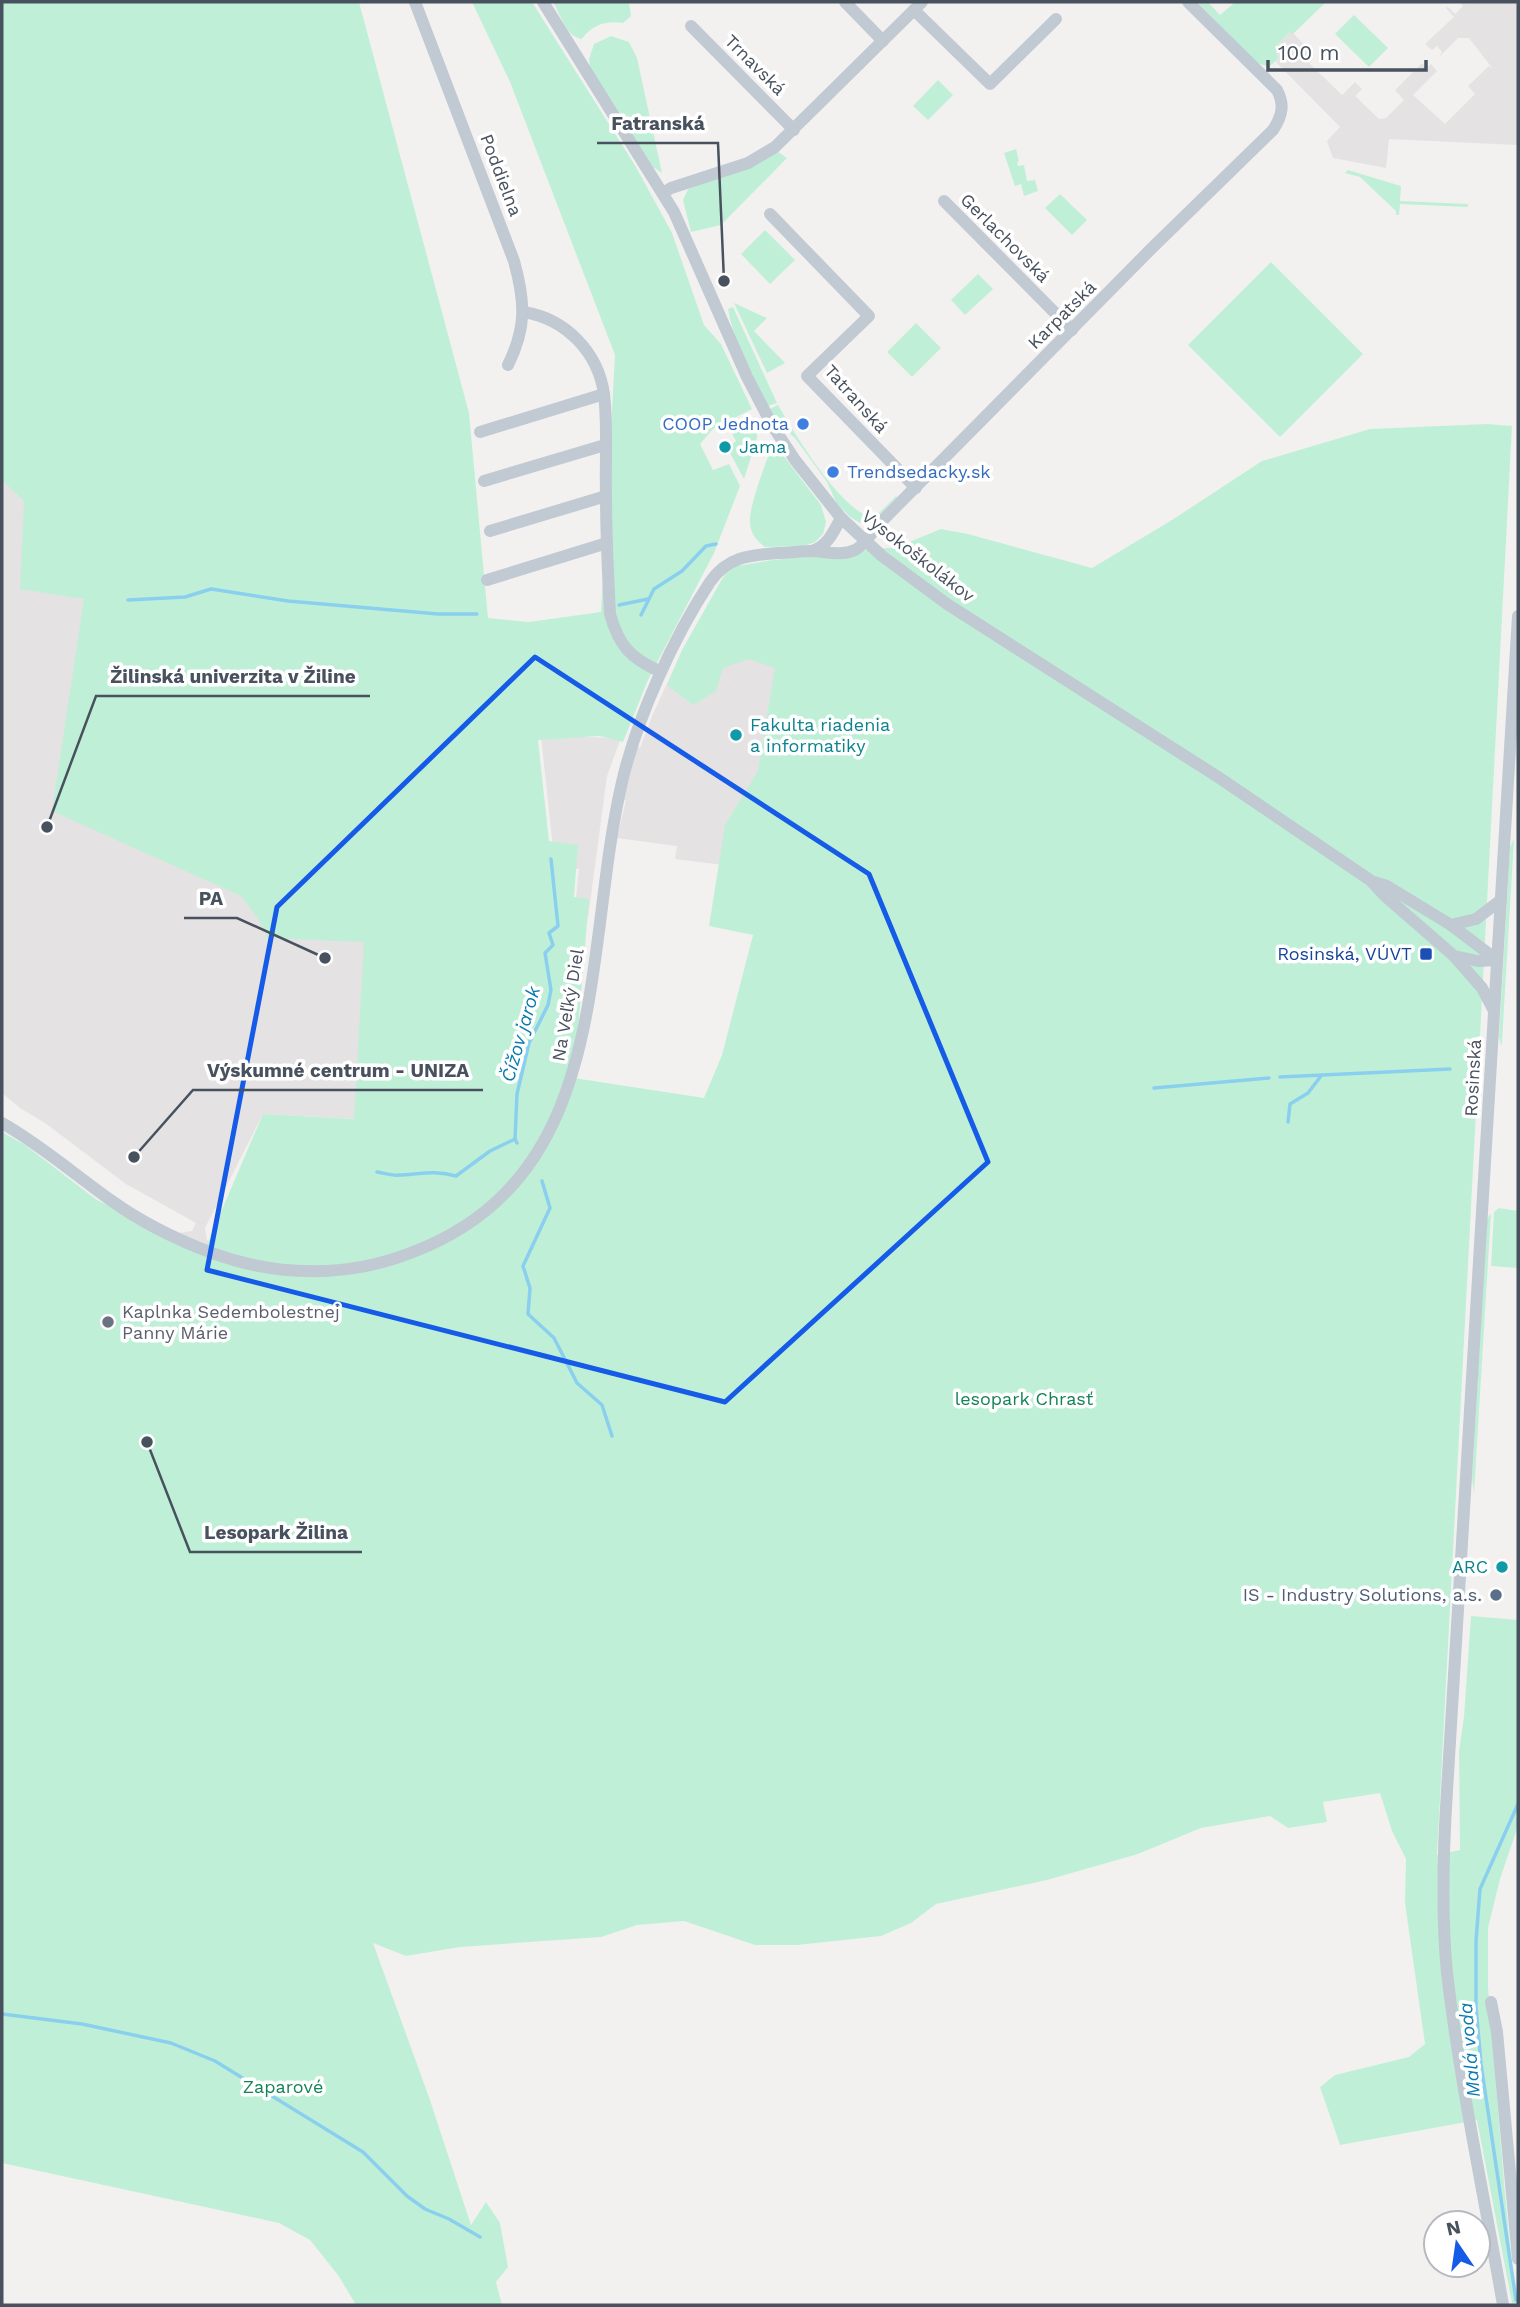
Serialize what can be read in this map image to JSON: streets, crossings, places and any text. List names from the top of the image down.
{
  "streets": {
    "street": [
      "Trnavská",
      "Poddielna",
      "Gerlachovská",
      "Karpatská",
      "Tatranská",
      "Vysokoškolákov",
      "Na Veľký Diel",
      "Rosinská"
    ]
  },
  "crossings": [
    ["Gerlachovská", "Karpatská"],
    ["Karpatská", "Tatranská"],
    ["Karpatská", "Vysokoškolákov"],
    ["Karpatská", "Na Veľký Diel"],
    ["Vysokoškolákov", "Na Veľký Diel"],
    ["Vysokoškolákov", "Rosinská"]
  ],
  "water": ["Čížov jarok", "Malá voda"],
  "parks": ["lesopark Chrasť", "Zaparové"],
  "places": {
    "other": [
      "Fatranská",
      "COOP Jednota",
      "Jama",
      "Trendsedacky.sk",
      "Fakulta riadenia a informatiky",
      "Žilinská univerzita v Žiline",
      "PA",
      "Výskumné centrum - UNIZA",
      "Kaplnka Sedembolestnej Panny Márie",
      "Lesopark Žilina",
      "ARC",
      "IS - Industry Solutions, a.s."
    ],
    "transit": ["Rosinská, VÚVT"]
  },
  "scale_bar": "100 m",
  "north": "top"
}
